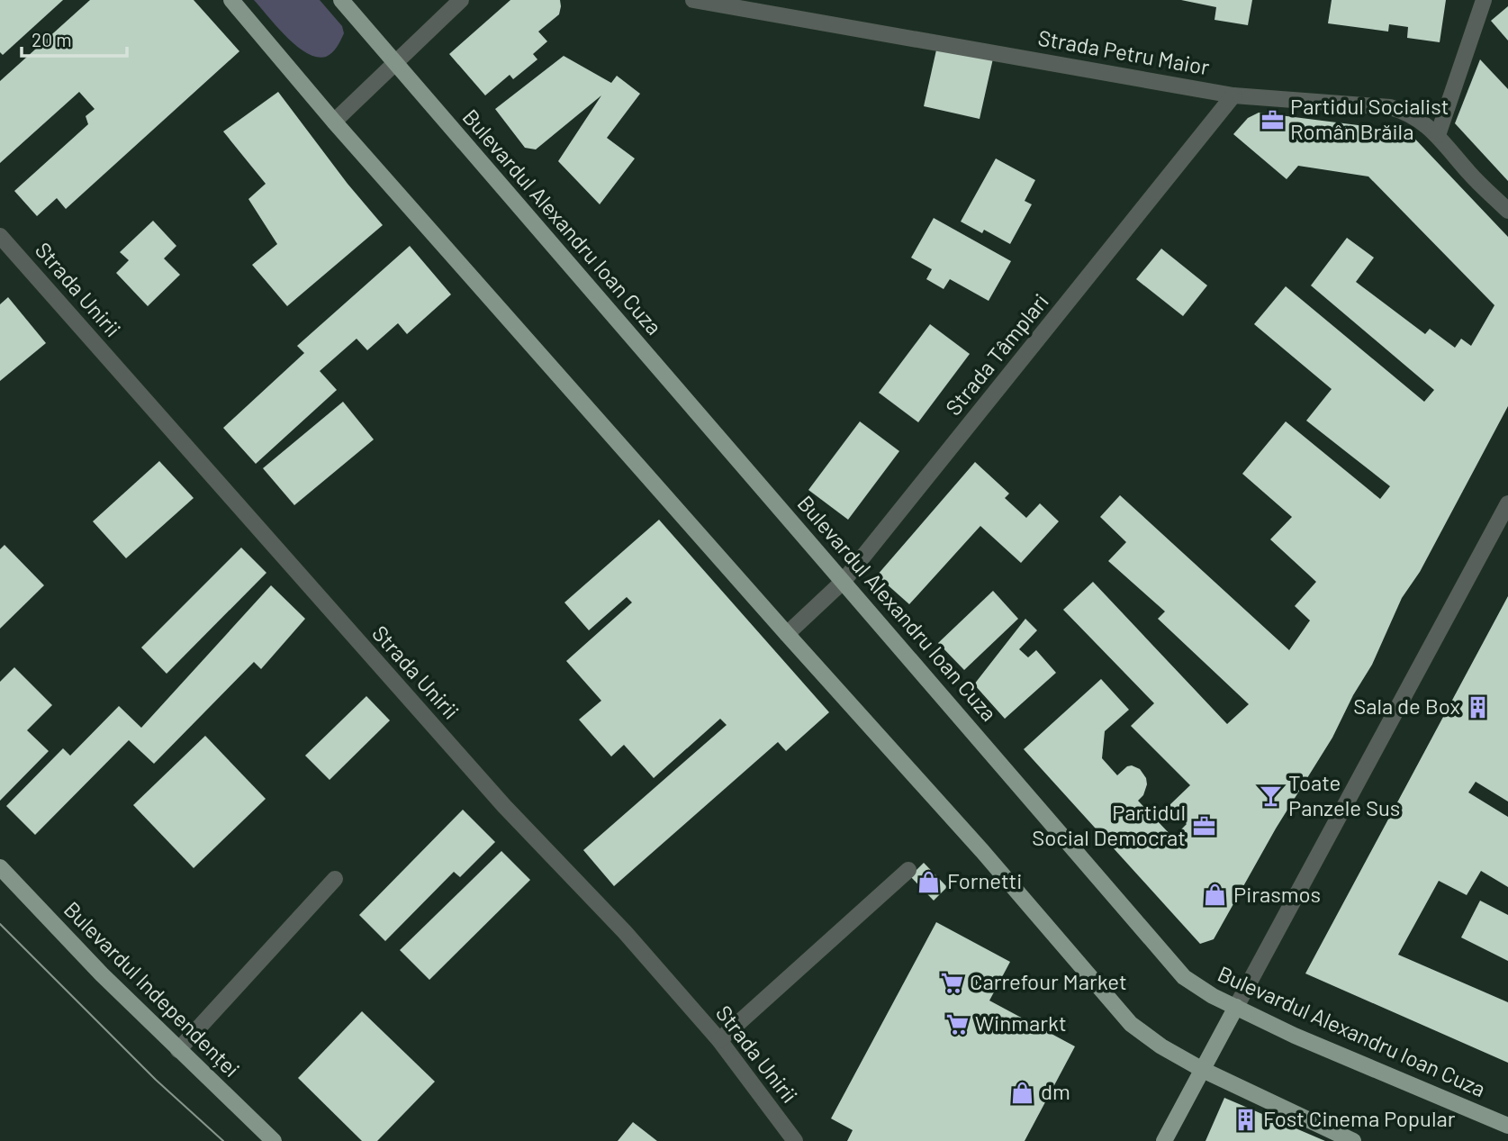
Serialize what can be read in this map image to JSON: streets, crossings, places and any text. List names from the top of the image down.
{
  "streets": {
    "main road": ["Bulevardul Alexandru Ioan Cuza", "Bulevardul Independenței"],
    "street": ["Strada Petru Maior", "Strada Unirii", "Strada Tâmplari"]
  },
  "crossings": [
    ["Strada Petru Maior", "Strada Tâmplari"],
    ["Bulevardul Alexandru Ioan Cuza", "Strada Tâmplari"]
  ],
  "places": {
    "office": ["Partidul Socialist Român Brăila", "Partidul Social Democrat"],
    "building": ["Sala de Box", "Fost Cinema Popular"],
    "bar": ["Toate Panzele Sus"],
    "shop": ["Fornetti", "Pirasmos", "dm"],
    "supermarket": ["Carrefour Market", "Winmarkt"]
  },
  "scale_bar": "20 m"
}
